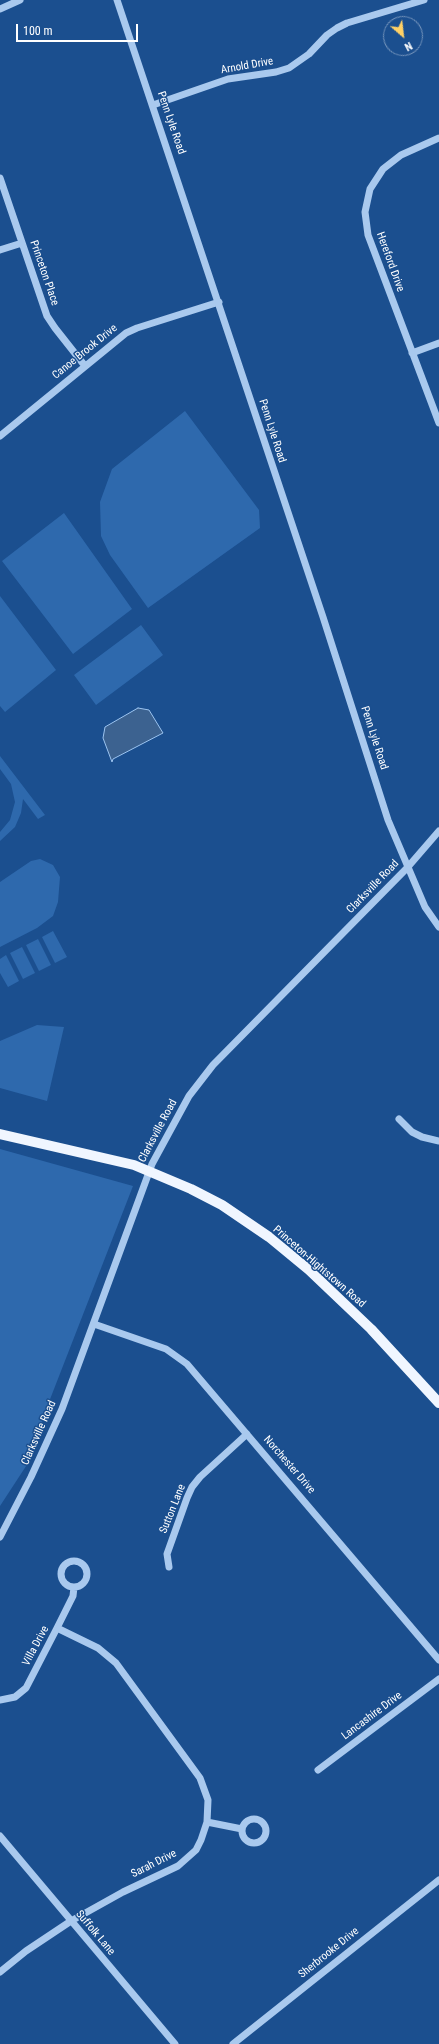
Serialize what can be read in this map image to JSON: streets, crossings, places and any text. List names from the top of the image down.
{
  "streets": {
    "main road": ["Princeton-Hightstown Road"],
    "street": [
      "Arnold Drive",
      "Penn Lyle Road",
      "Hereford Drive",
      "Princeton Place",
      "Canoe Brook Drive",
      "Clarksville Road",
      "Norchester Drive",
      "Sutton Lane",
      "Villa Drive",
      "Lancashire Drive",
      "Sarah Drive",
      "Suffolk Lane",
      "Sherbrooke Drive"
    ]
  },
  "crossings": [
    ["Arnold Drive", "Penn Lyle Road"],
    ["Penn Lyle Road", "Canoe Brook Drive"],
    ["Penn Lyle Road", "Clarksville Road"],
    ["Princeton Place", "Canoe Brook Drive"],
    ["Clarksville Road", "Princeton-Hightstown Road"],
    ["Clarksville Road", "Norchester Drive"],
    ["Norchester Drive", "Sutton Lane"],
    ["Villa Drive", "Sarah Drive"],
    ["Sarah Drive", "Suffolk Lane"]
  ],
  "scale_bar": "100 m",
  "north": "bottom right"
}
